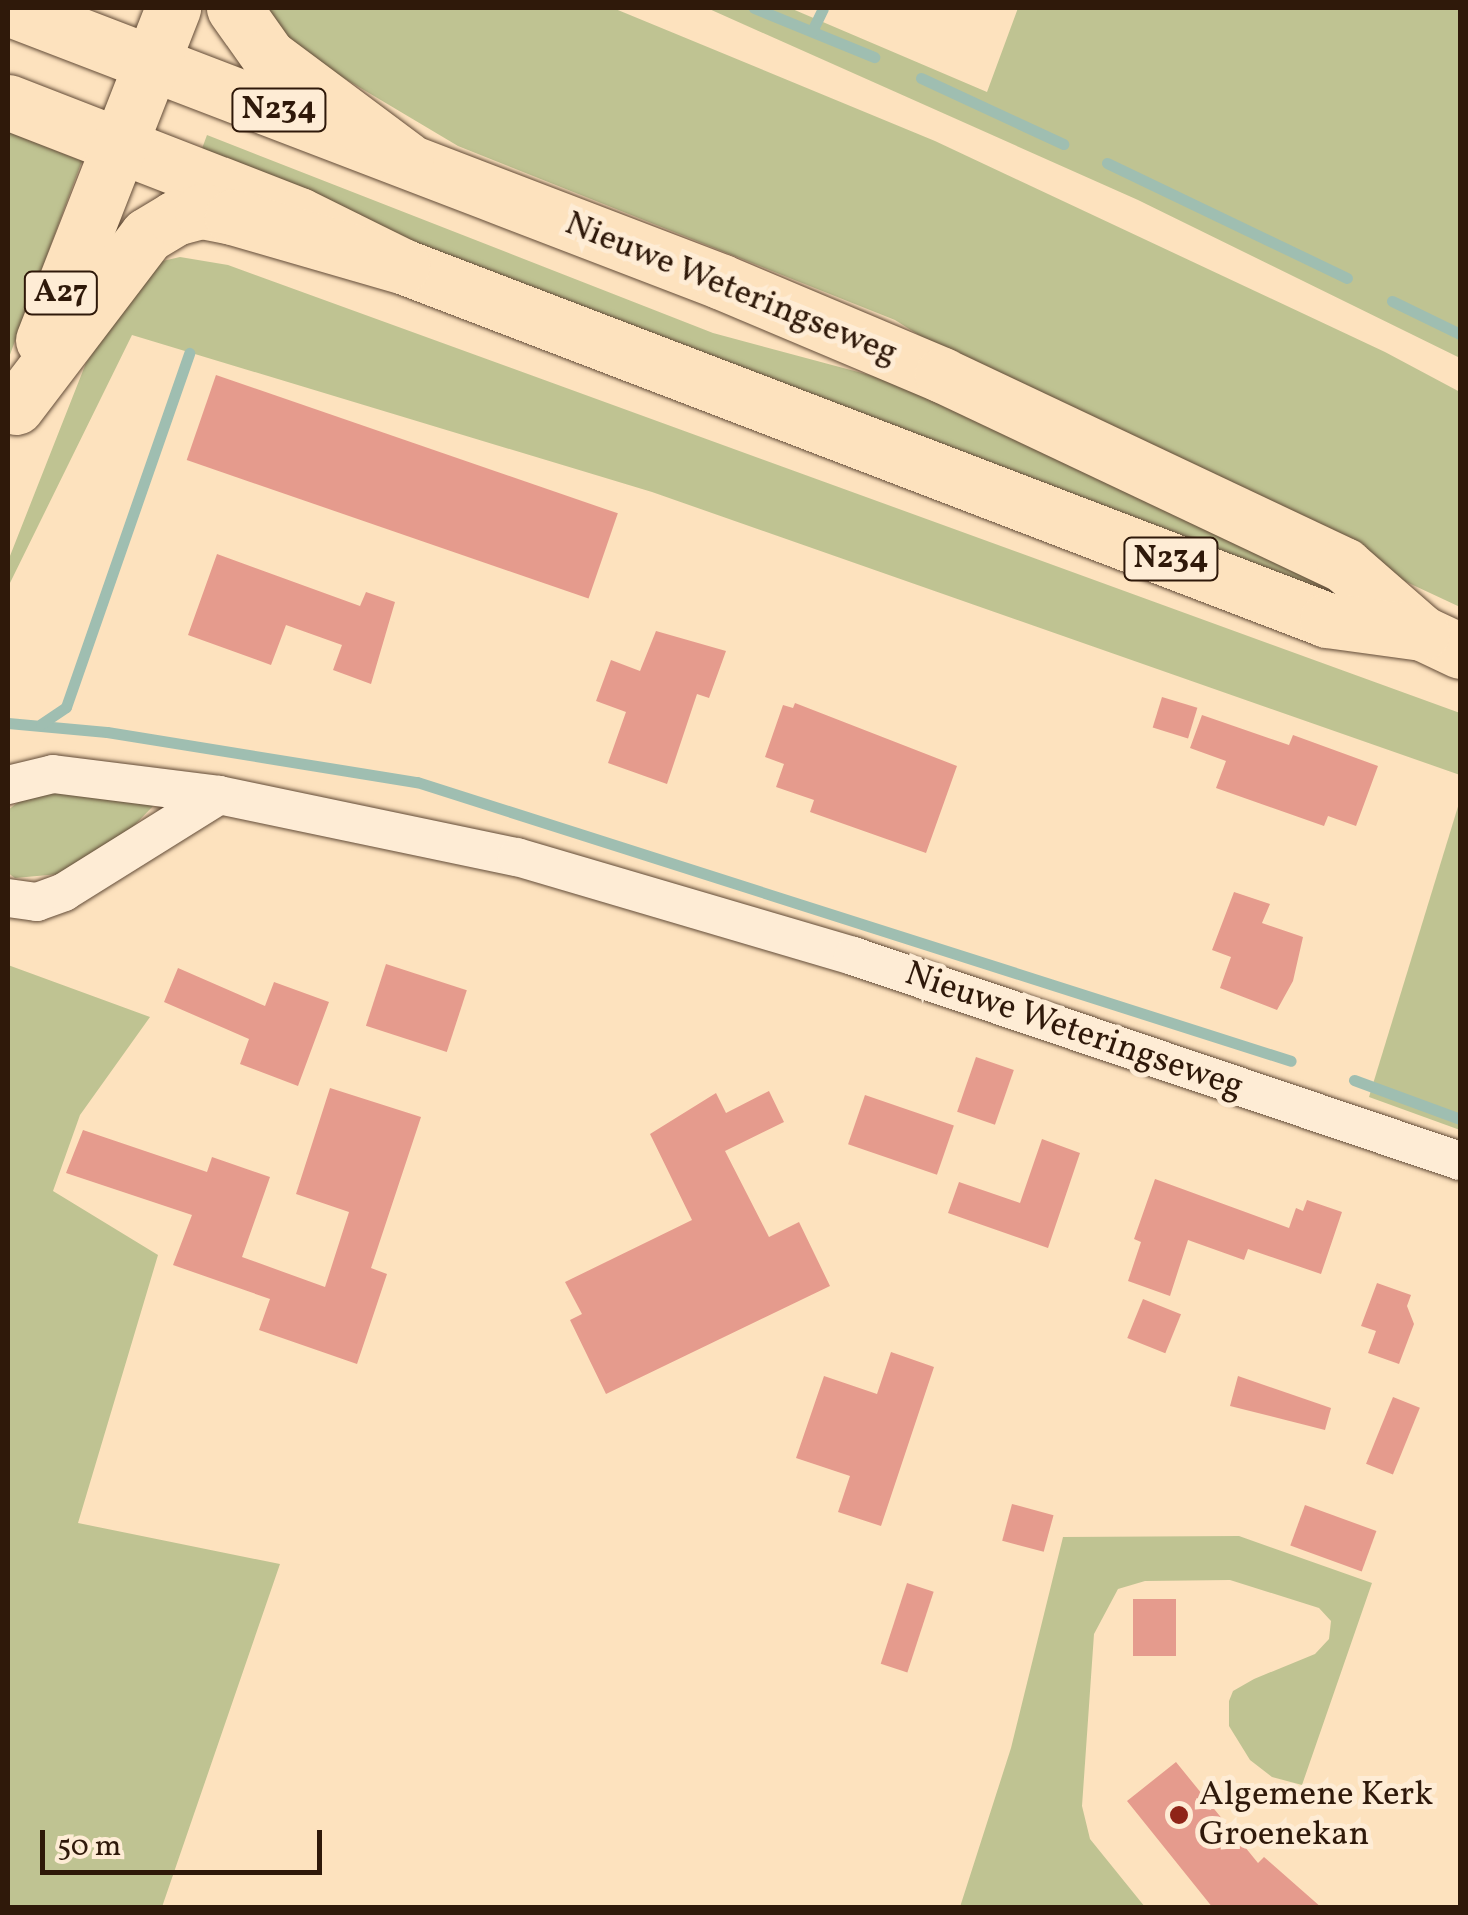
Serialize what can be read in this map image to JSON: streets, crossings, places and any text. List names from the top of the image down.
{
  "streets": {
    "main road": ["N234", "Nieuwe Weteringseweg", "A27"]
  },
  "crossings": [
    ["Nieuwe Weteringseweg", "A27"]
  ],
  "places": ["Algemene Kerk Groenekan"],
  "scale_bar": "50 m"
}
